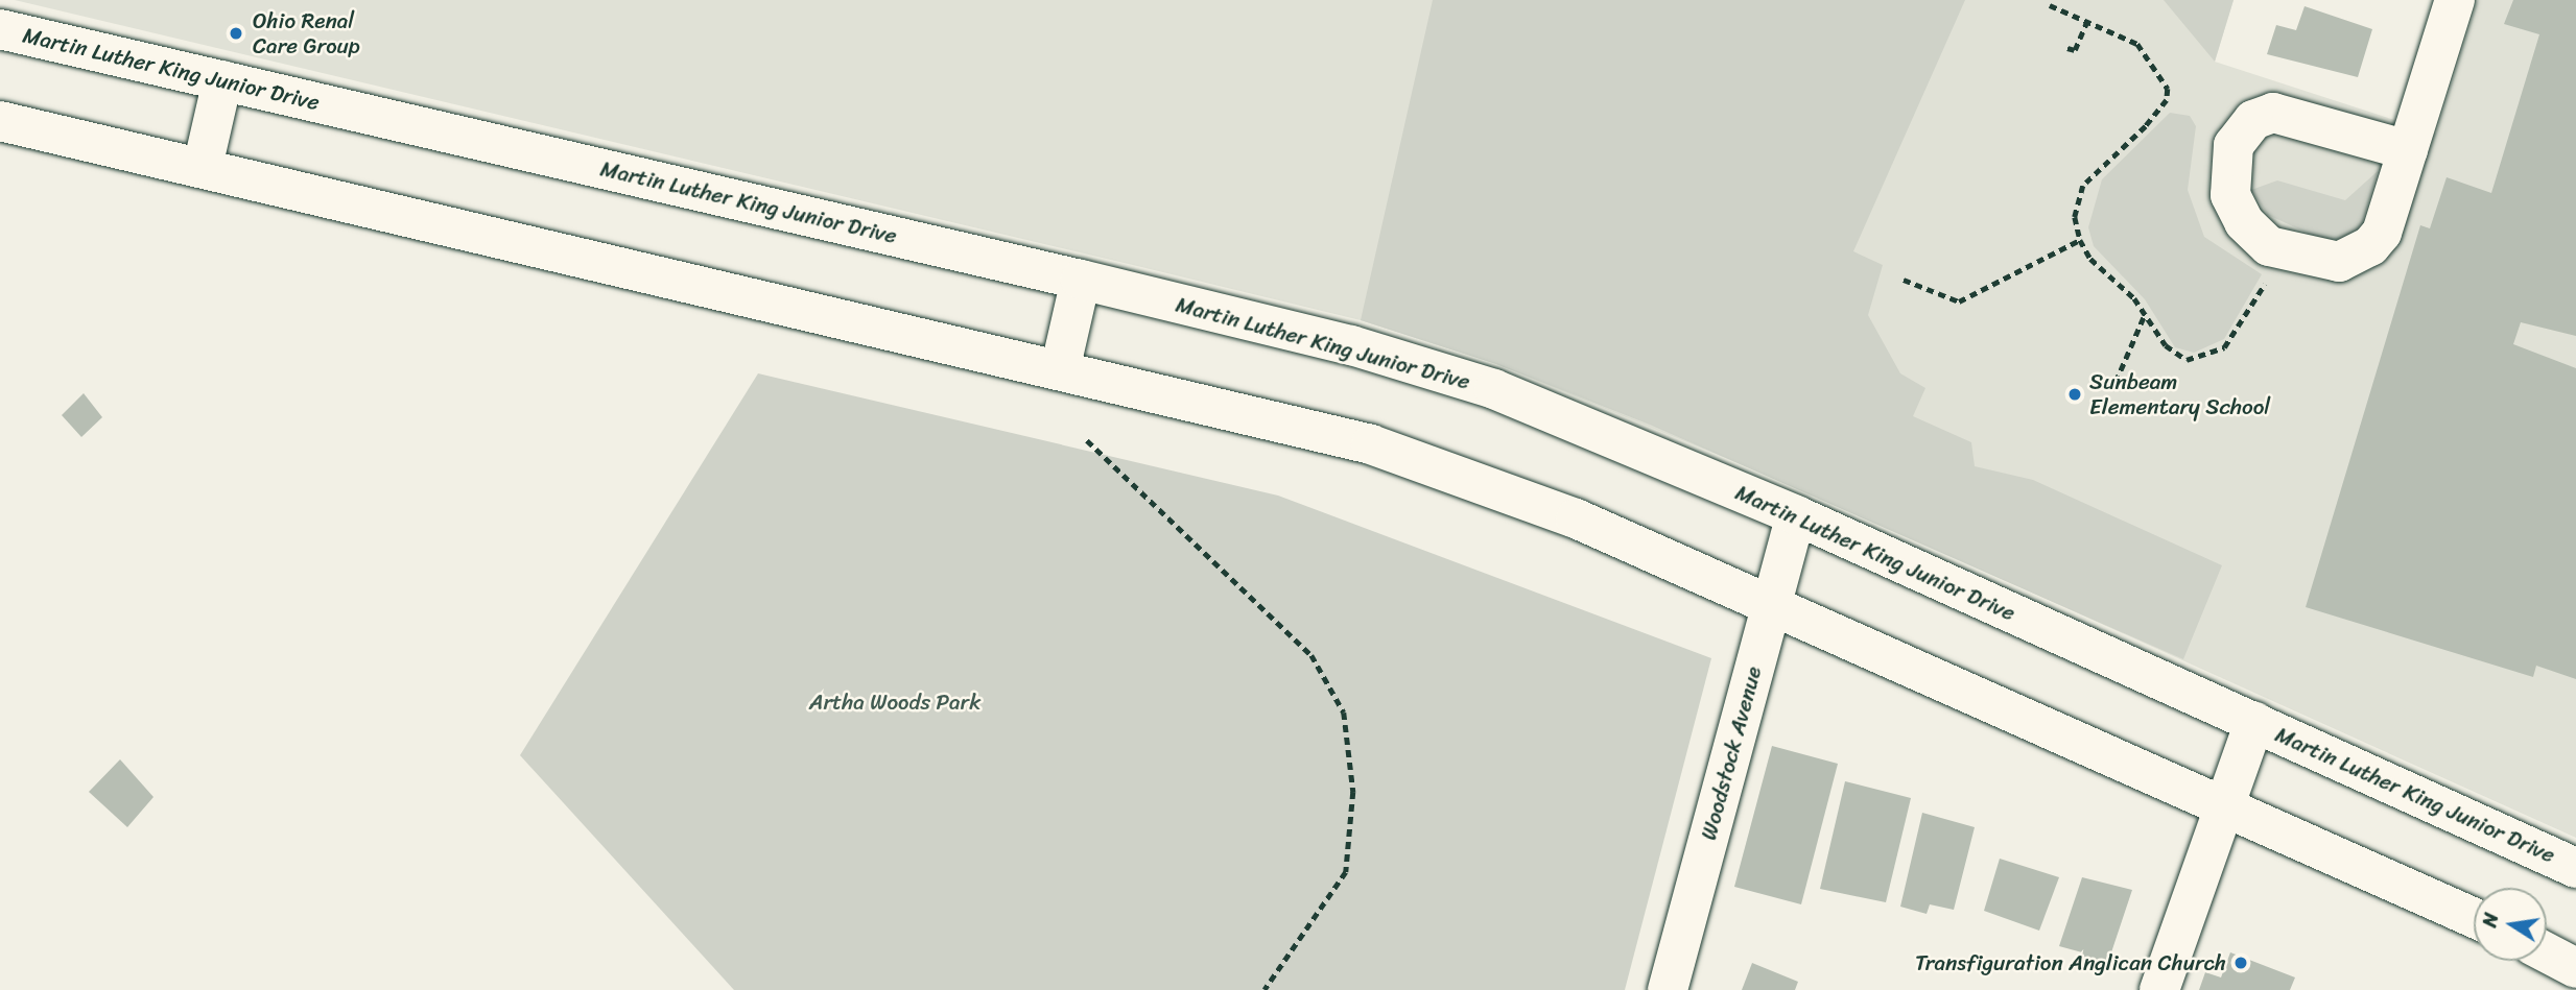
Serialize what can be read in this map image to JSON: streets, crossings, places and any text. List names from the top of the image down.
{
  "streets": {
    "main road": ["Martin Luther King Junior Drive", "Woodstock Avenue"]
  },
  "crossings": [
    ["Martin Luther King Junior Drive", "Woodstock Avenue"]
  ],
  "parks": ["Artha Woods Park"],
  "places": ["Ohio Renal Care Group", "Sunbeam Elementary School", "Transfiguration Anglican Church"],
  "north": "left"
}
